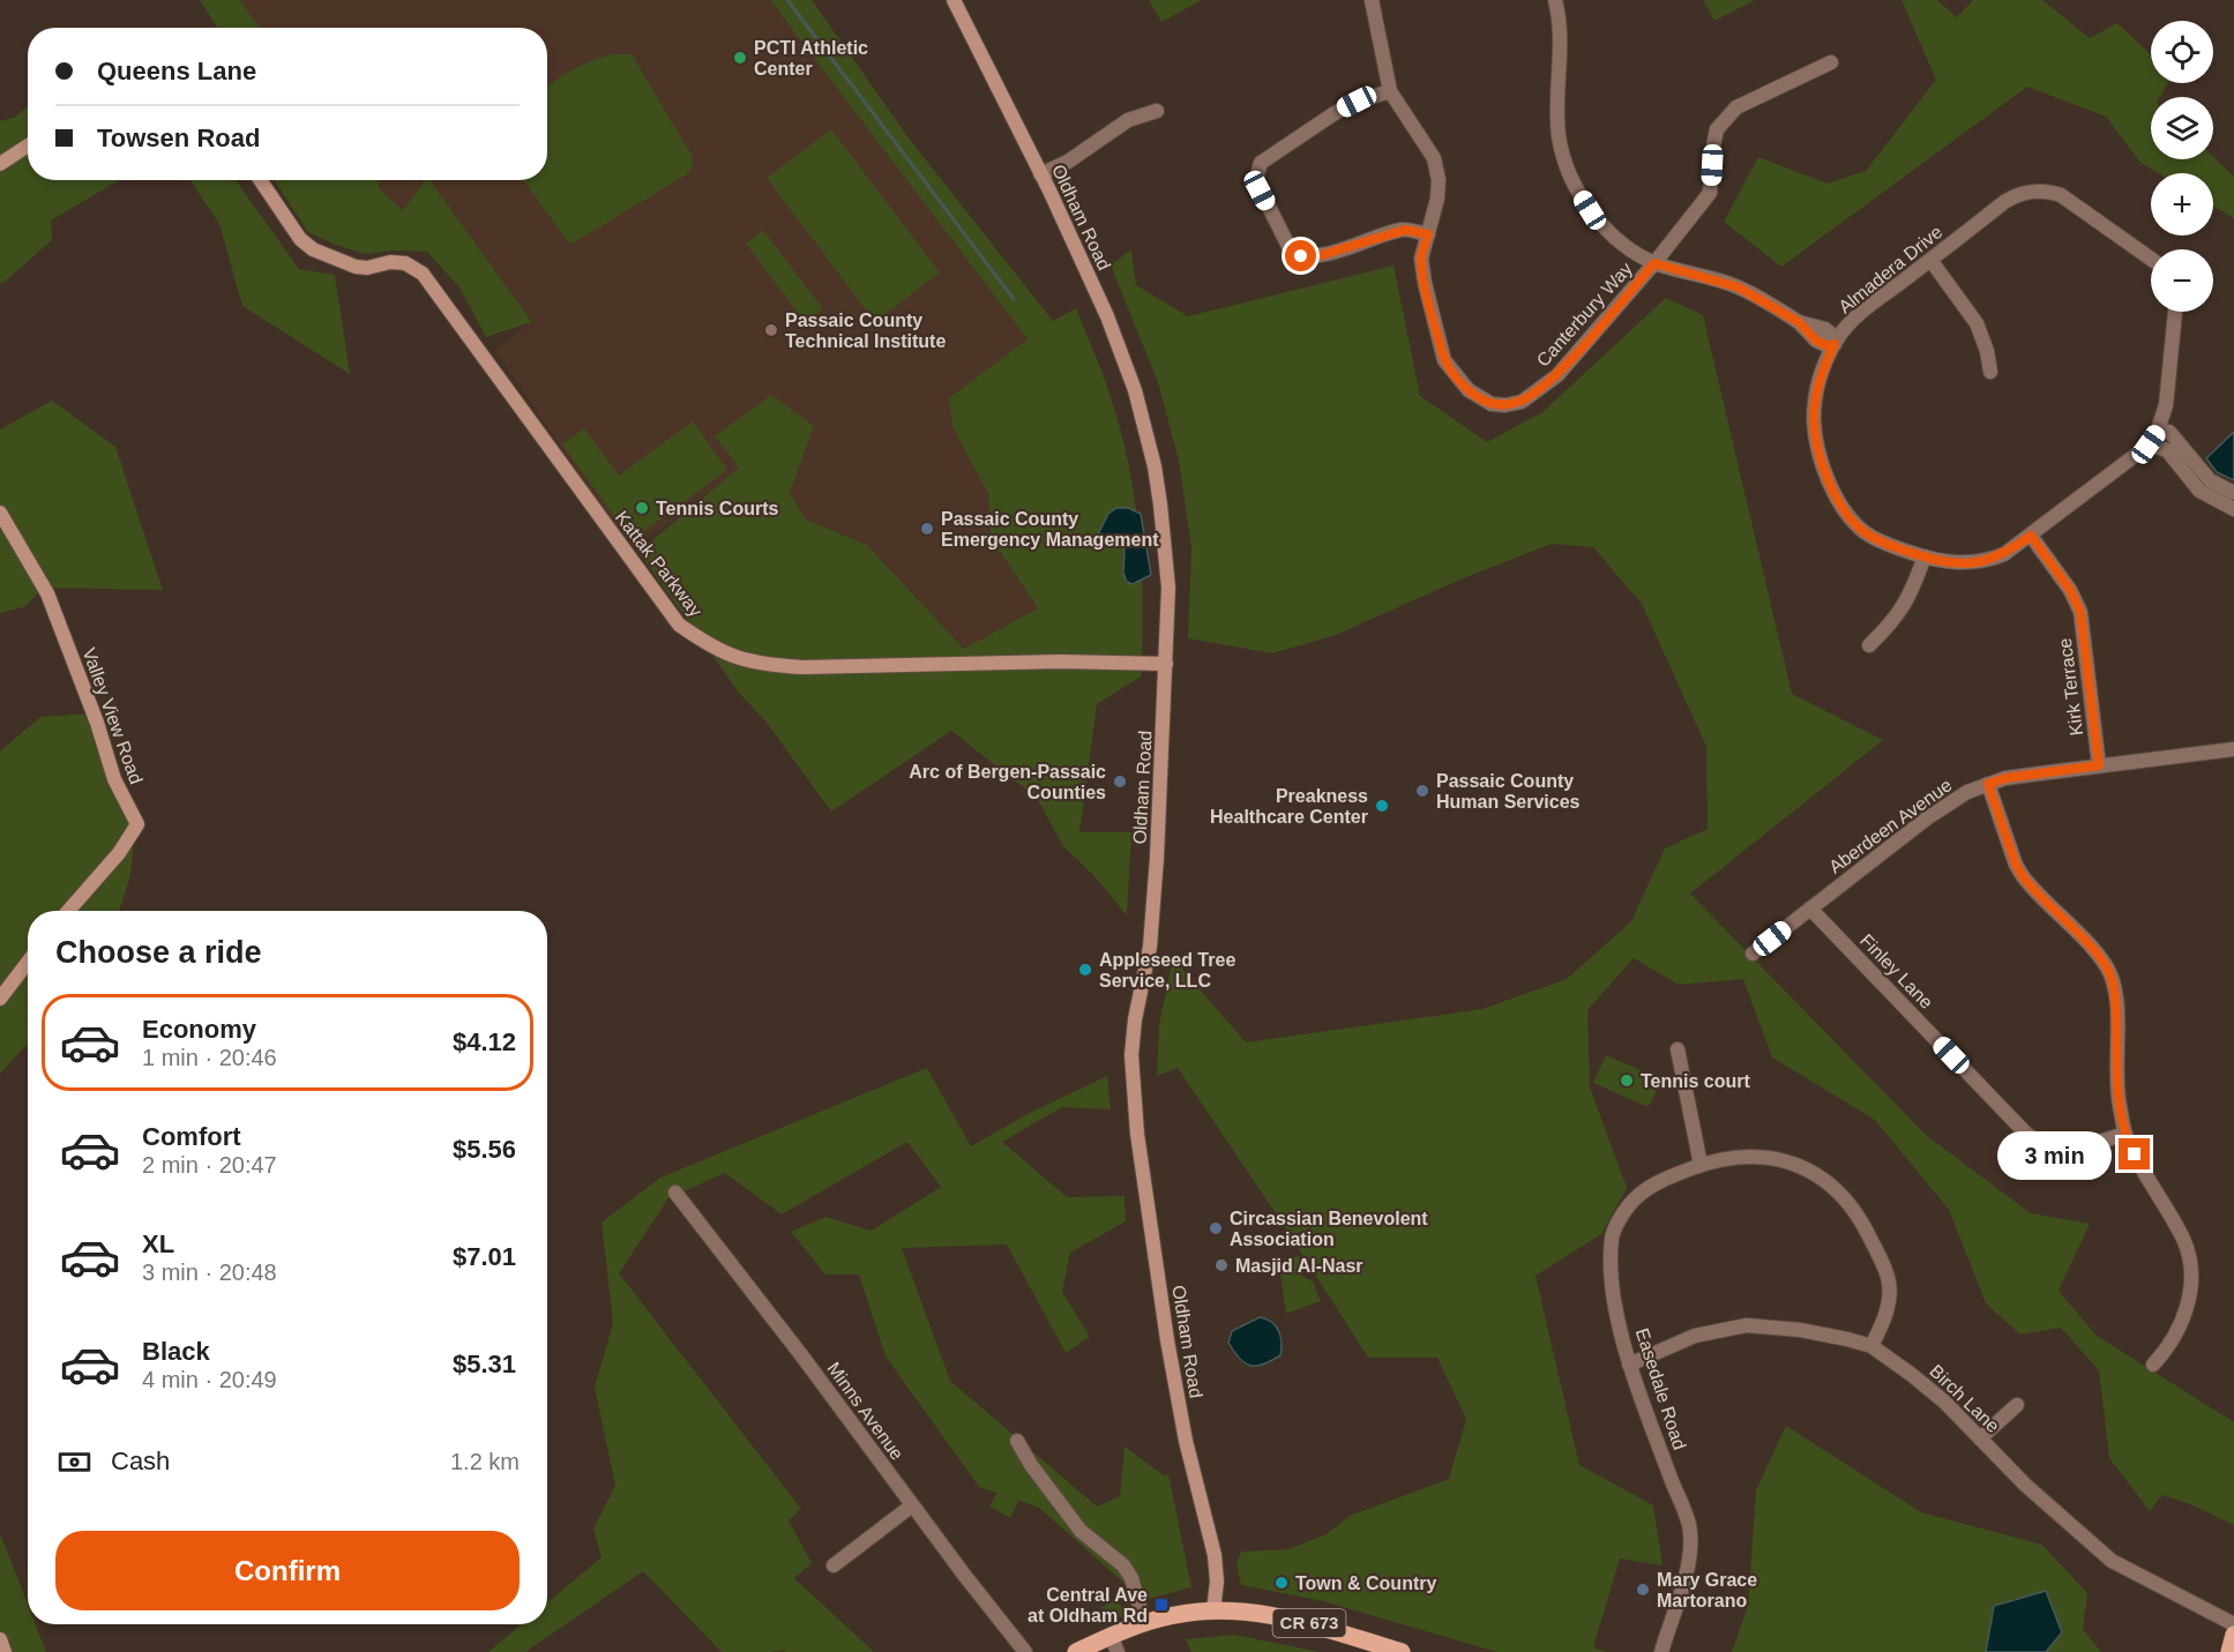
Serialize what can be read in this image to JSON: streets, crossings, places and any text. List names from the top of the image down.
{
  "streets": {
    "main road": ["CR 673"],
    "street": [
      "Oldham Road",
      "Almadera Drive",
      "Canterbury Way",
      "Kattak Parkway",
      "Kirk Terrace",
      "Valley View Road",
      "Aberdeen Avenue",
      "Finley Lane",
      "Easedale Road",
      "Birch Lane",
      "Minns Avenue"
    ]
  },
  "crossings": [
    ["Oldham Road", "Kattak Parkway"],
    ["Oldham Road", "CR 673"],
    ["Almadera Drive", "Kirk Terrace"],
    ["Kirk Terrace", "Aberdeen Avenue"],
    ["Aberdeen Avenue", "Finley Lane"],
    ["Easedale Road", "Birch Lane"]
  ],
  "places": {
    "other": [
      "PCTI Athletic Center",
      "Passaic County Technical Institute",
      "Tennis Courts",
      "Passaic County Emergency Management",
      "Arc of Bergen-Passaic Counties",
      "Passaic County Human Services",
      "Preakness Healthcare Center",
      "Appleseed Tree Service, LLC",
      "Tennis court",
      "Circassian Benevolent Association",
      "Masjid Al-Nasr",
      "Town & Country",
      "Mary Grace Martorano"
    ],
    "transit": ["Central Ave at Oldham Rd"]
  },
  "page": {
    "map_buttons": ["+", "−"],
    "banner": ["Queens Lane", "Towsen Road"],
    "heading": "Choose a ride",
    "list": [
      {
        "name": "Economy",
        "note": "1 min · 20:46",
        "value": "$4.12"
      },
      {
        "name": "Comfort",
        "note": "2 min · 20:47",
        "value": "$5.56"
      },
      {
        "name": "XL",
        "note": "3 min · 20:48",
        "value": "$7.01"
      },
      {
        "name": "Black",
        "note": "4 min · 20:49",
        "value": "$5.31"
      }
    ],
    "bubble": "3 min",
    "pay": ["Cash", "1.2 km"],
    "buttons": "Confirm"
  }
}
